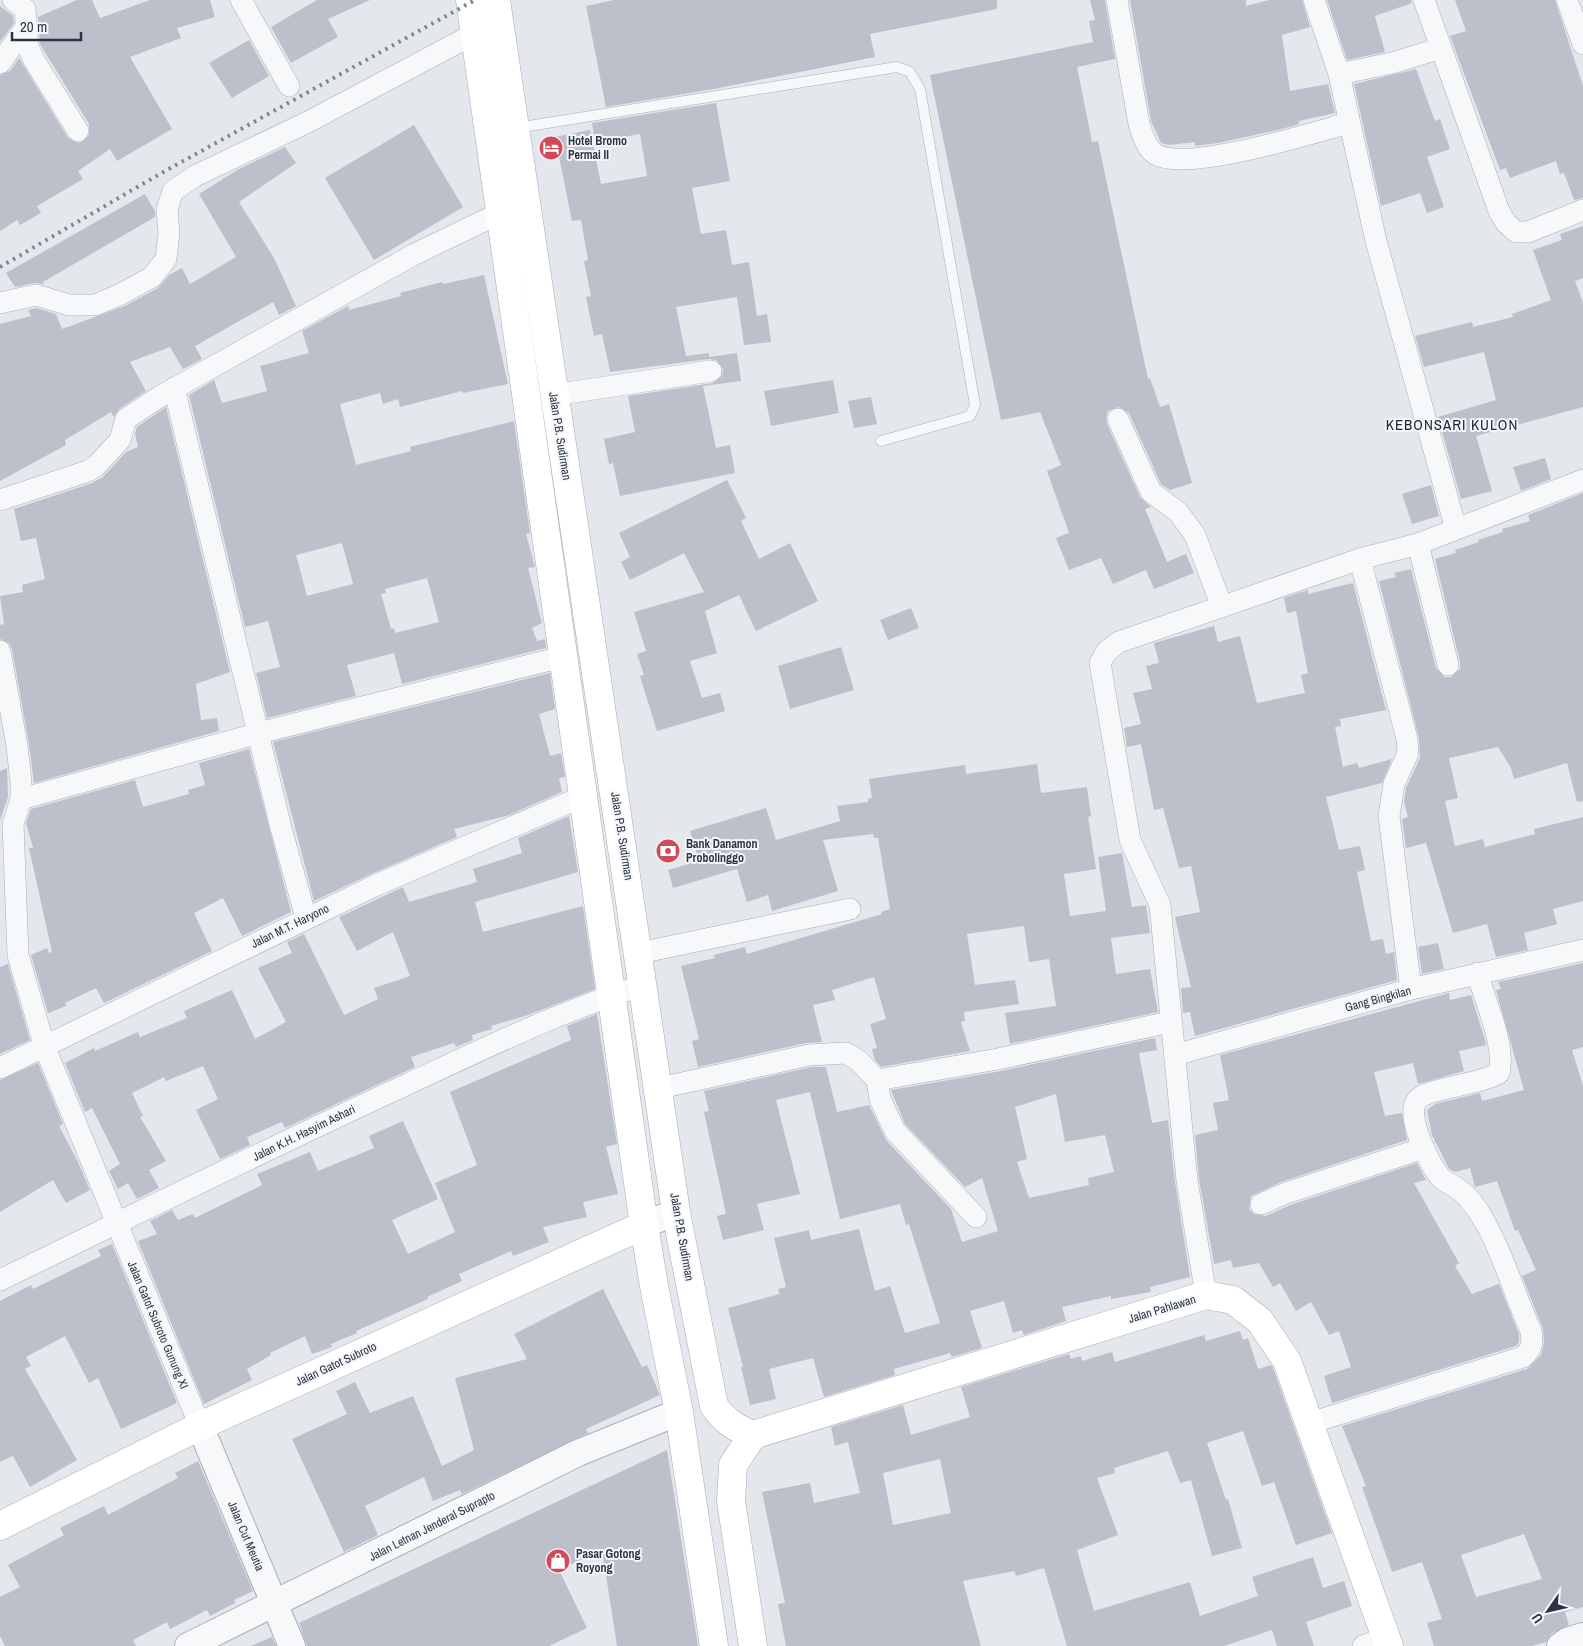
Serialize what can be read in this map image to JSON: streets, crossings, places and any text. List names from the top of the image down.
{
  "streets": {
    "main road": ["Jalan P.B. Sudirman", "Jalan Pahlawan", "Jalan Gatot Subroto"],
    "street": [
      "Jalan M.T. Haryono",
      "Gang Bingkilan",
      "Jalan K.H. Hasyim Ashari",
      "Jalan Gatot Subroto Gunung XI",
      "Jalan Letnan Jenderal Suprapto",
      "Jalan Cut Meutia"
    ]
  },
  "crossings": [
    ["Jalan P.B. Sudirman", "Jalan M.T. Haryono"],
    ["Jalan P.B. Sudirman", "Jalan K.H. Hasyim Ashari"],
    ["Jalan P.B. Sudirman", "Jalan Pahlawan"],
    ["Jalan P.B. Sudirman", "Jalan Gatot Subroto"],
    ["Jalan P.B. Sudirman", "Jalan Letnan Jenderal Suprapto"],
    ["Jalan M.T. Haryono", "Jalan Gatot Subroto Gunung XI"],
    ["Jalan K.H. Hasyim Ashari", "Jalan Gatot Subroto Gunung XI"],
    ["Jalan Gatot Subroto Gunung XI", "Jalan Gatot Subroto"],
    ["Jalan Gatot Subroto Gunung XI", "Jalan Cut Meutia"],
    ["Jalan Gatot Subroto", "Jalan Cut Meutia"],
    ["Jalan Letnan Jenderal Suprapto", "Jalan Cut Meutia"]
  ],
  "districts": ["KEBONSARI KULON"],
  "places": {
    "hotel": ["Hotel Bromo Permai II"],
    "bank": ["Bank Danamon Probolinggo"],
    "shop": ["Pasar Gotong Royong"]
  },
  "scale_bar": "20 m",
  "north": "bottom left"
}
